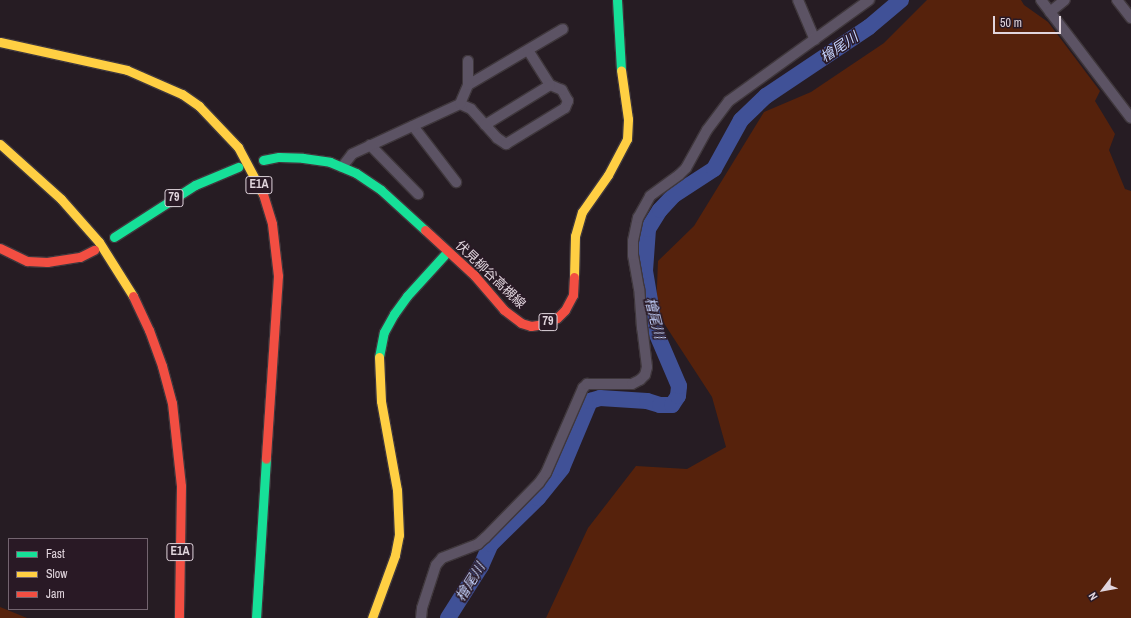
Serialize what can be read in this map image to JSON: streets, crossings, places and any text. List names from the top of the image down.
{
  "streets": {
    "main road": ["E1A", "79", "伏見柳谷高槻線"]
  },
  "water": ["檜尾川"],
  "legend": ["Fast", "Slow", "Jam"],
  "scale_bar": "50 m",
  "north": "bottom left"
}
